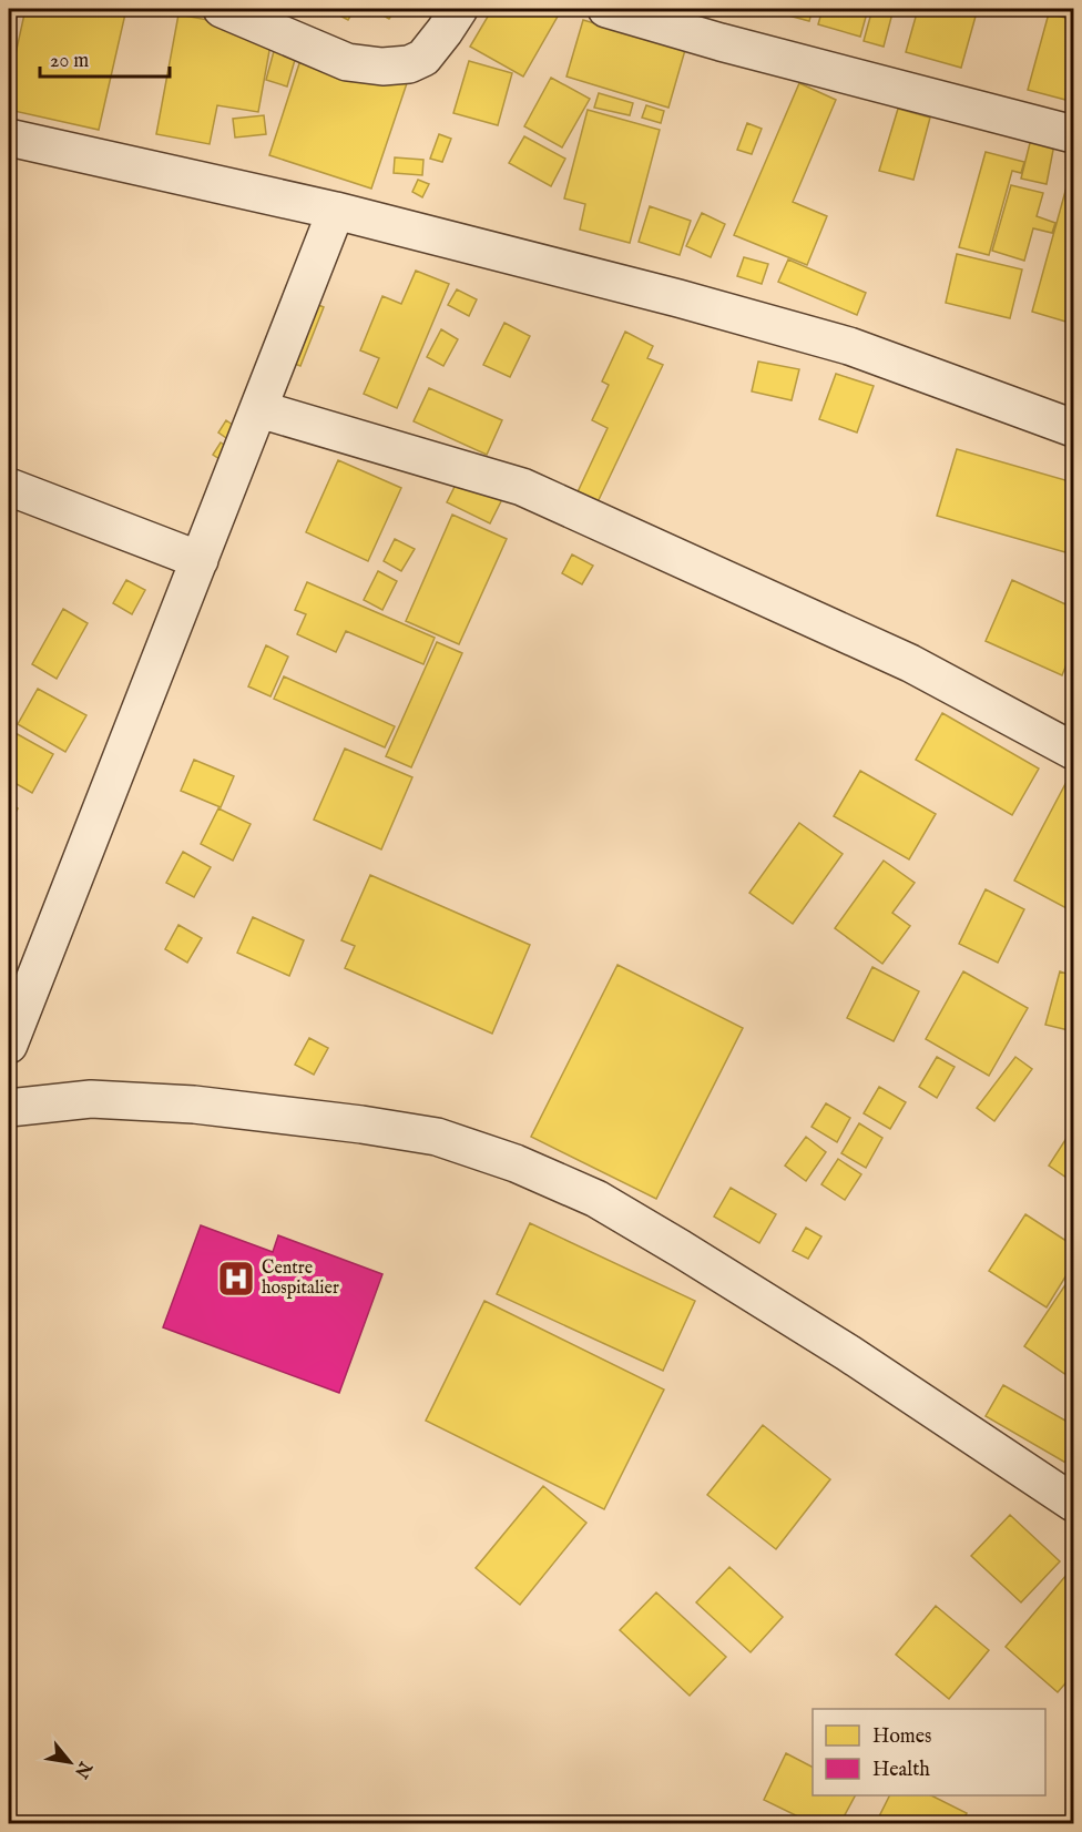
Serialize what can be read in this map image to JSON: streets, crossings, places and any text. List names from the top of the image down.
{
  "places": {
    "hospital": ["Centre hospitalier"]
  },
  "legend": ["Homes", "Health"],
  "scale_bar": "20 m",
  "north": "bottom right"
}
